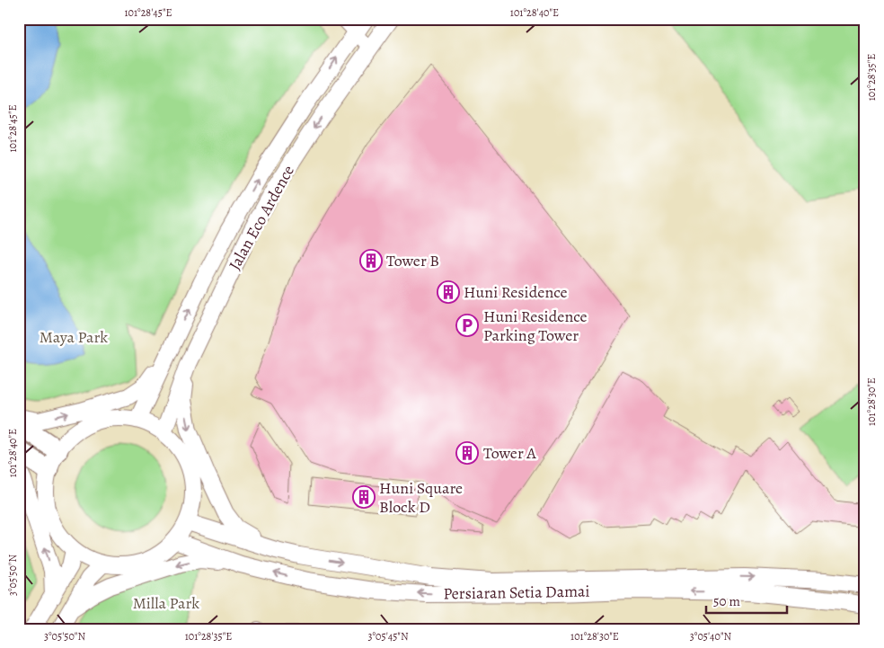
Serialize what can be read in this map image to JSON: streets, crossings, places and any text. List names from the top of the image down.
{
  "streets": {
    "street": ["Jalan Eco Ardence", "Persiaran Setia Damai"]
  },
  "crossings": [
    ["Jalan Eco Ardence", "Persiaran Setia Damai"]
  ],
  "parks": ["Maya Park", "Milla Park"],
  "places": {
    "building": [
      "Tower B",
      "Huni Residence",
      "Tower A",
      "Huni Square Block D"
    ],
    "parking": ["Huni Residence Parking Tower"]
  },
  "scale_bar": "50 m",
  "coordinates": [
    "101°28'45\"E",
    "101°28'40\"E",
    "101°28'35\"E",
    "101°28'30\"E",
    "3°05'50\"N",
    "3°05'45\"N",
    "3°05'40\"N"
  ]
}
